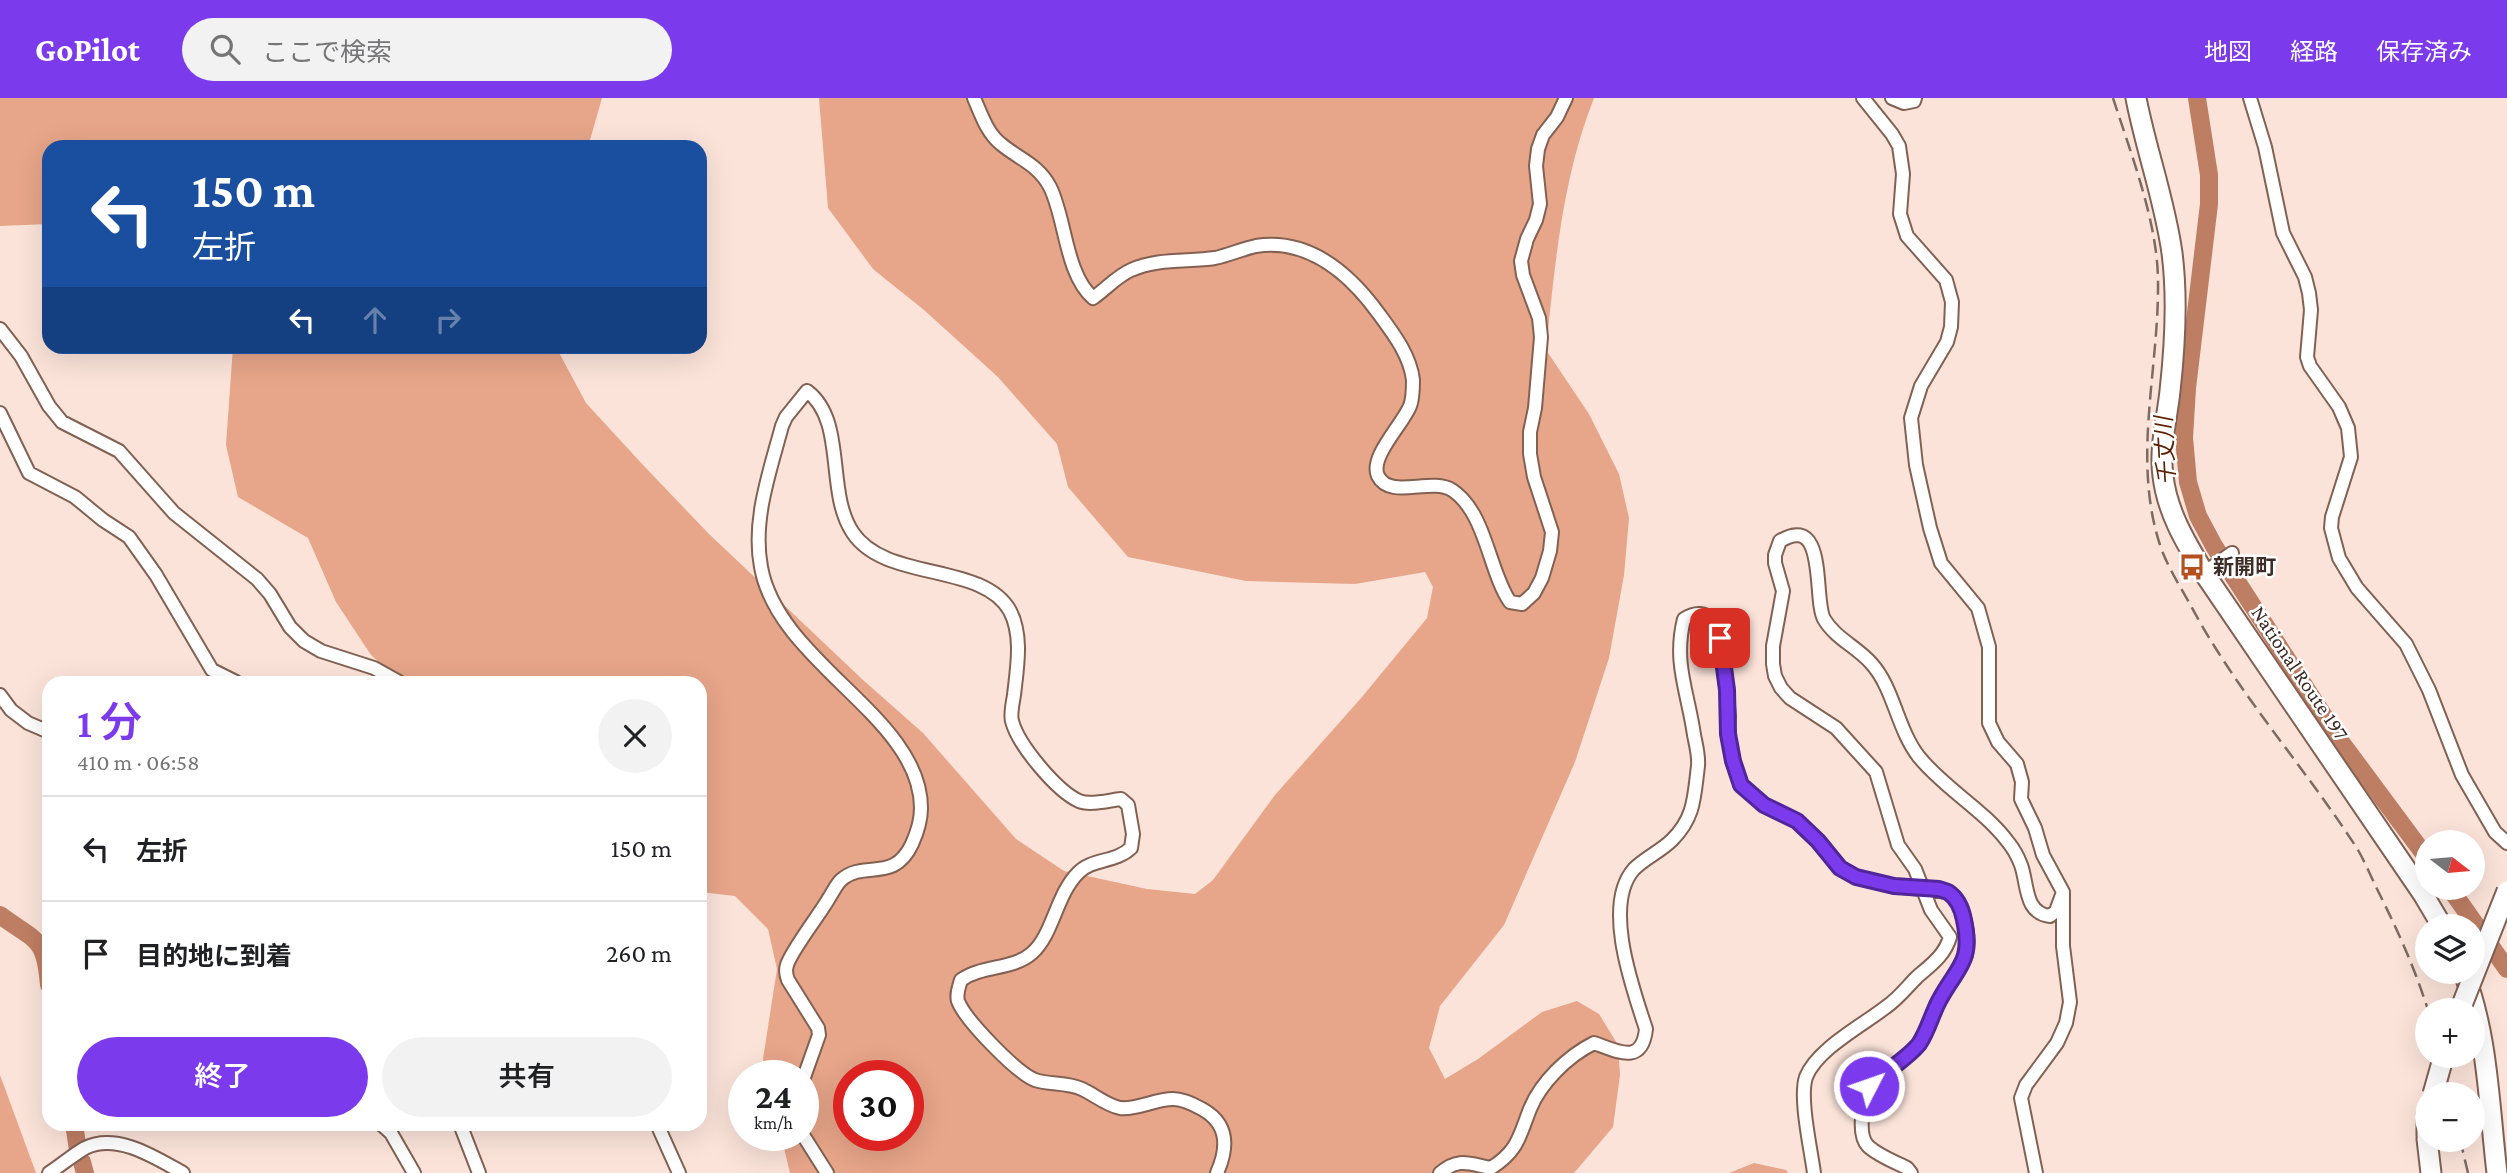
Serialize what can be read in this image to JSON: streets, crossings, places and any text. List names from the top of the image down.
{
  "streets": {
    "highway": ["National Route 197"]
  },
  "water": ["千丈川"],
  "places": {
    "bus stop": ["新開町"]
  },
  "north": "right",
  "page": {
    "header": "GoPilot",
    "search": "ここで検索",
    "nav": ["地図", "経路", "保存済み"],
    "turn": ["150 m", "左折"],
    "heading": ["1 分", "410 m · 06:58"],
    "list": [
      {
        "name": "左折",
        "value": "150 m"
      },
      {
        "name": "目的地に到着",
        "value": "260 m"
      }
    ],
    "map_buttons": ["+", "−"],
    "buttons": ["終了", "共有"],
    "speed": "24 km/h",
    "limit": "30"
  }
}
